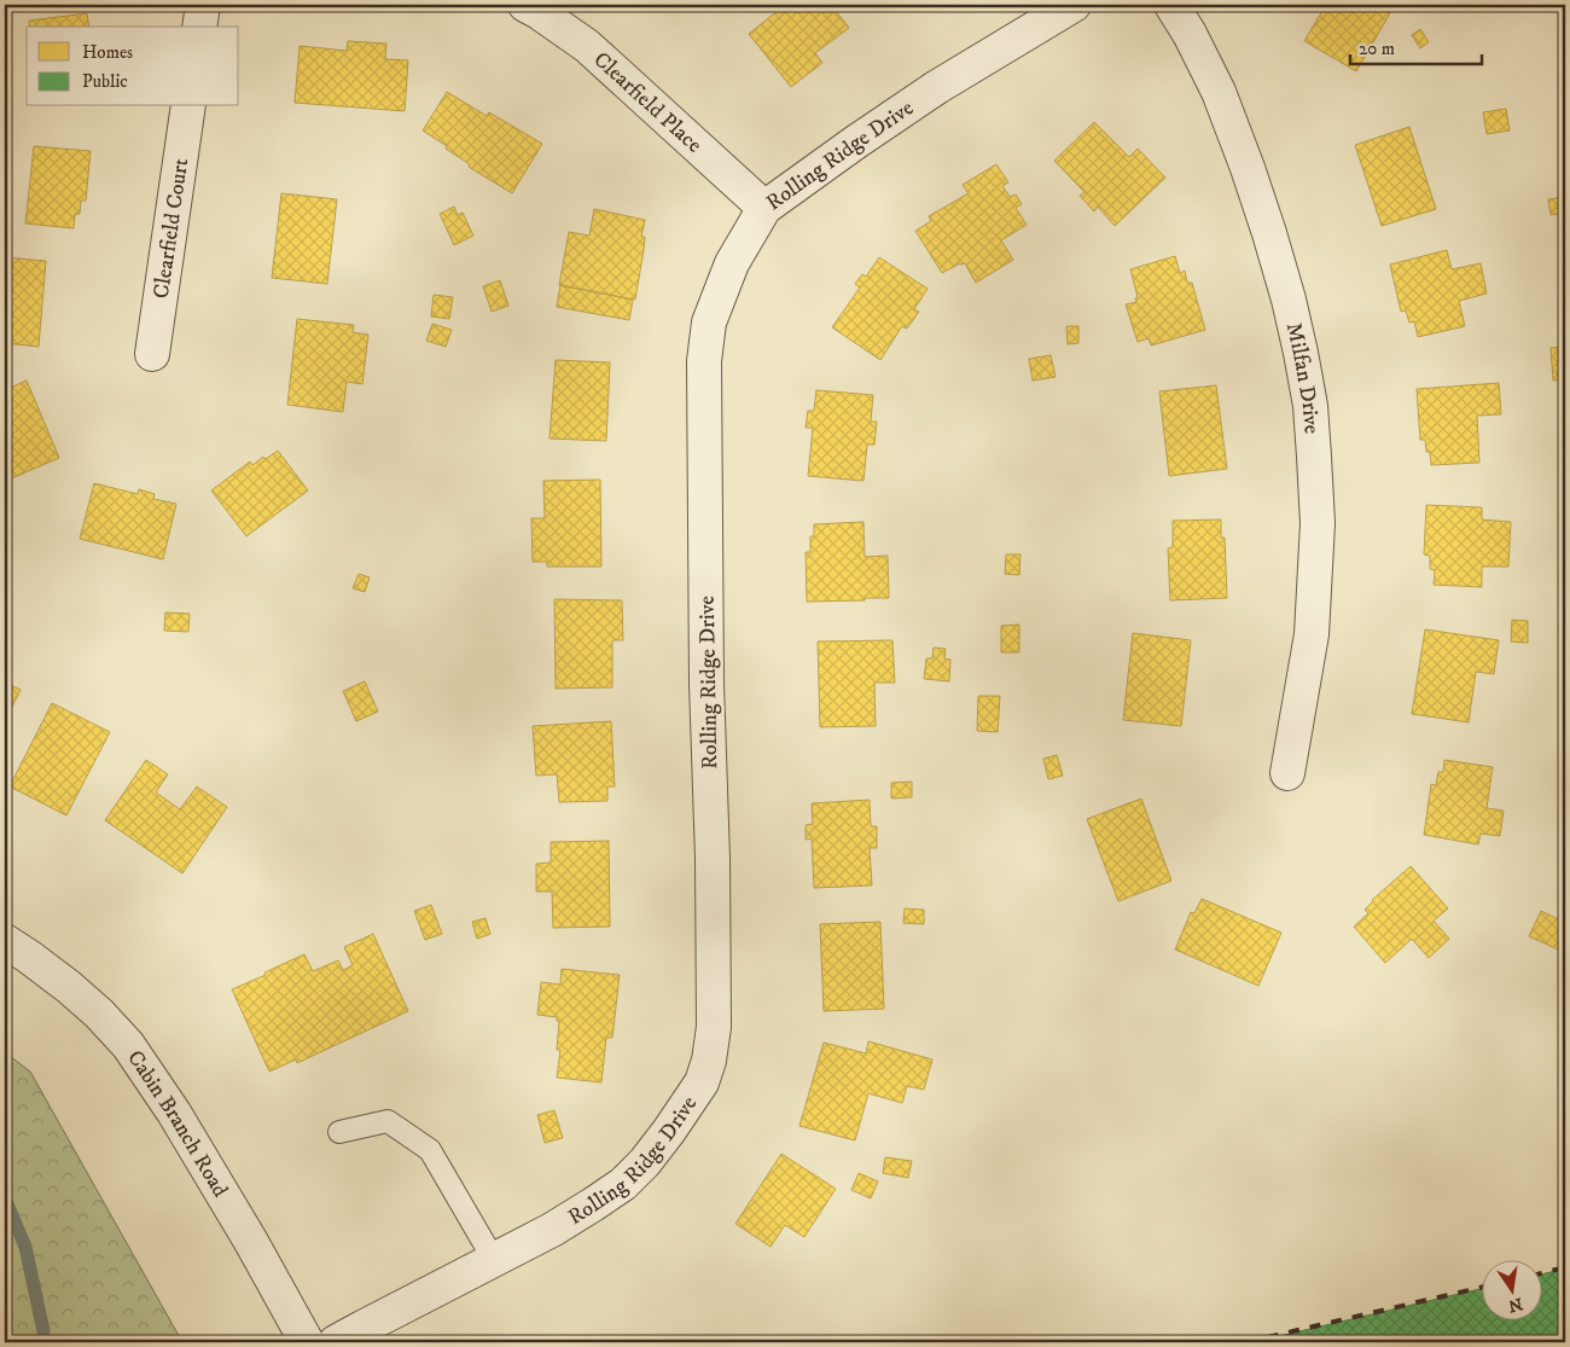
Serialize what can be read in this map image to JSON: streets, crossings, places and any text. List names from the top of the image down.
{
  "streets": {
    "street": [
      "Clearfield Place",
      "Rolling Ridge Drive",
      "Clearfield Court",
      "Milfan Drive",
      "Cabin Branch Road"
    ]
  },
  "crossings": [
    ["Clearfield Place", "Rolling Ridge Drive"]
  ],
  "legend": ["Homes", "Public"],
  "scale_bar": "20 m",
  "north": "bottom"
}
